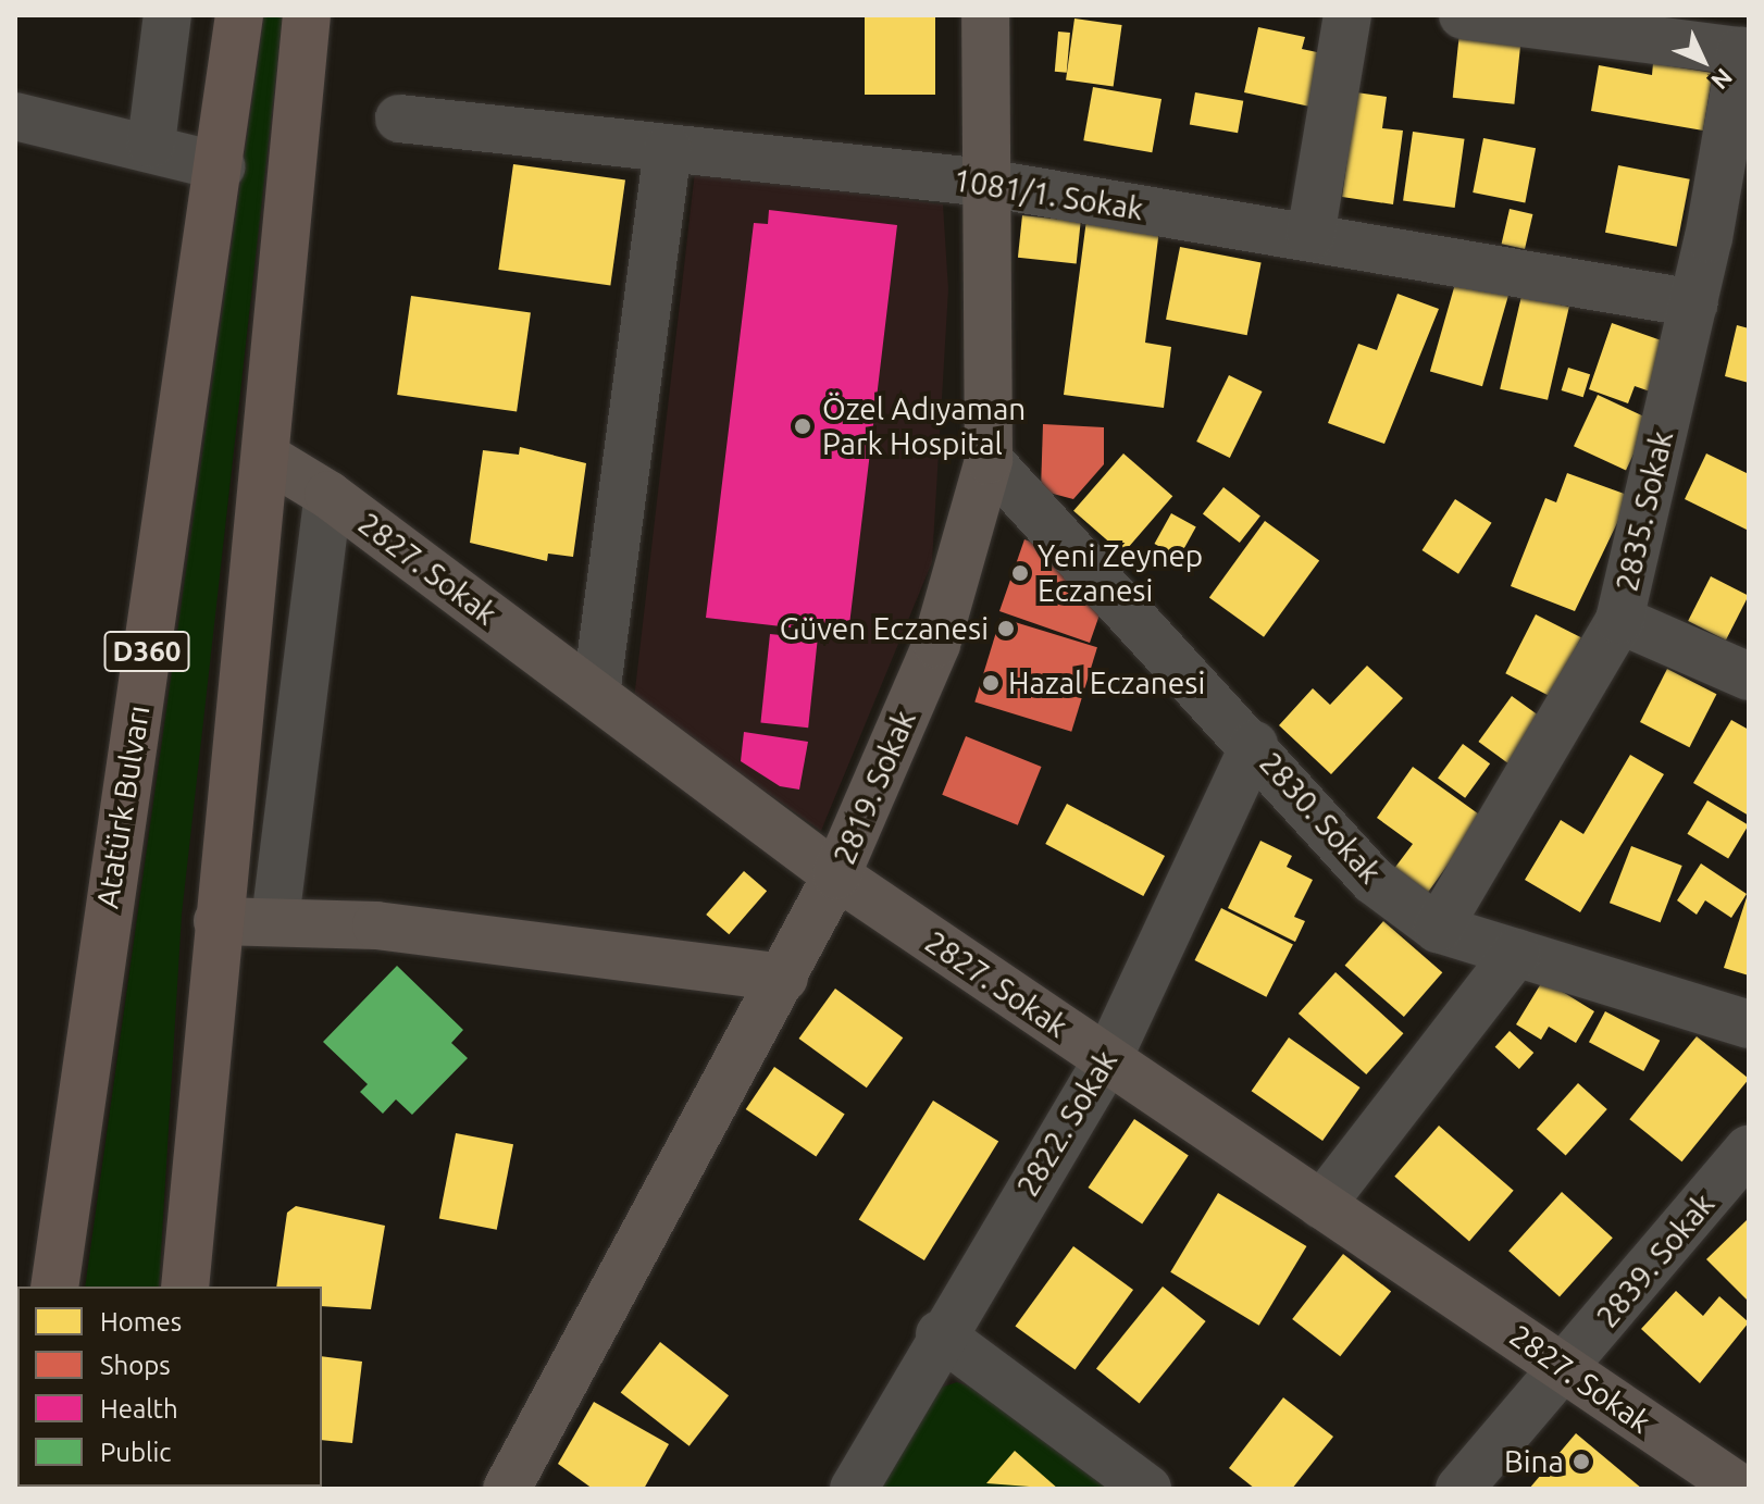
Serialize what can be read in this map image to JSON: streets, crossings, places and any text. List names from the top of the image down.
{
  "streets": {
    "highway": ["D360", "Atatürk Bulvarı"],
    "main road": ["2827. Sokak", "2819. Sokak"],
    "street": [
      "1081/1. Sokak",
      "2835. Sokak",
      "2830. Sokak",
      "2822. Sokak",
      "2839. Sokak"
    ]
  },
  "crossings": [
    ["1081/1. Sokak", "2835. Sokak"],
    ["1081/1. Sokak", "2819. Sokak"],
    ["2835. Sokak", "2830. Sokak"],
    ["2827. Sokak", "2819. Sokak"],
    ["2827. Sokak", "2822. Sokak"],
    ["2827. Sokak", "2839. Sokak"],
    ["2819. Sokak", "2830. Sokak"],
    ["2830. Sokak", "2822. Sokak"]
  ],
  "places": [
    "Özel Adıyaman Park Hospital",
    "Yeni Zeynep Eczanesi",
    "Güven Eczanesi",
    "Hazal Eczanesi",
    "Bina"
  ],
  "legend": [
    "Homes",
    "Shops",
    "Health",
    "Public"
  ],
  "north": "bottom right"
}
